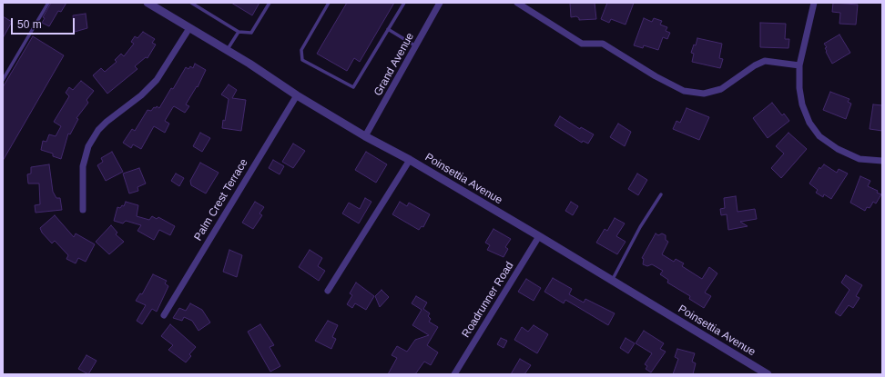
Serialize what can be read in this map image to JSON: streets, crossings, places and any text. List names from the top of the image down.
{
  "streets": {
    "street": [
      "Grand Avenue",
      "Poinsettia Avenue",
      "Palm Crest Terrace",
      "Roadrunner Road"
    ]
  },
  "crossings": [
    ["Grand Avenue", "Poinsettia Avenue"],
    ["Poinsettia Avenue", "Palm Crest Terrace"],
    ["Poinsettia Avenue", "Roadrunner Road"]
  ],
  "scale_bar": "50 m"
}
